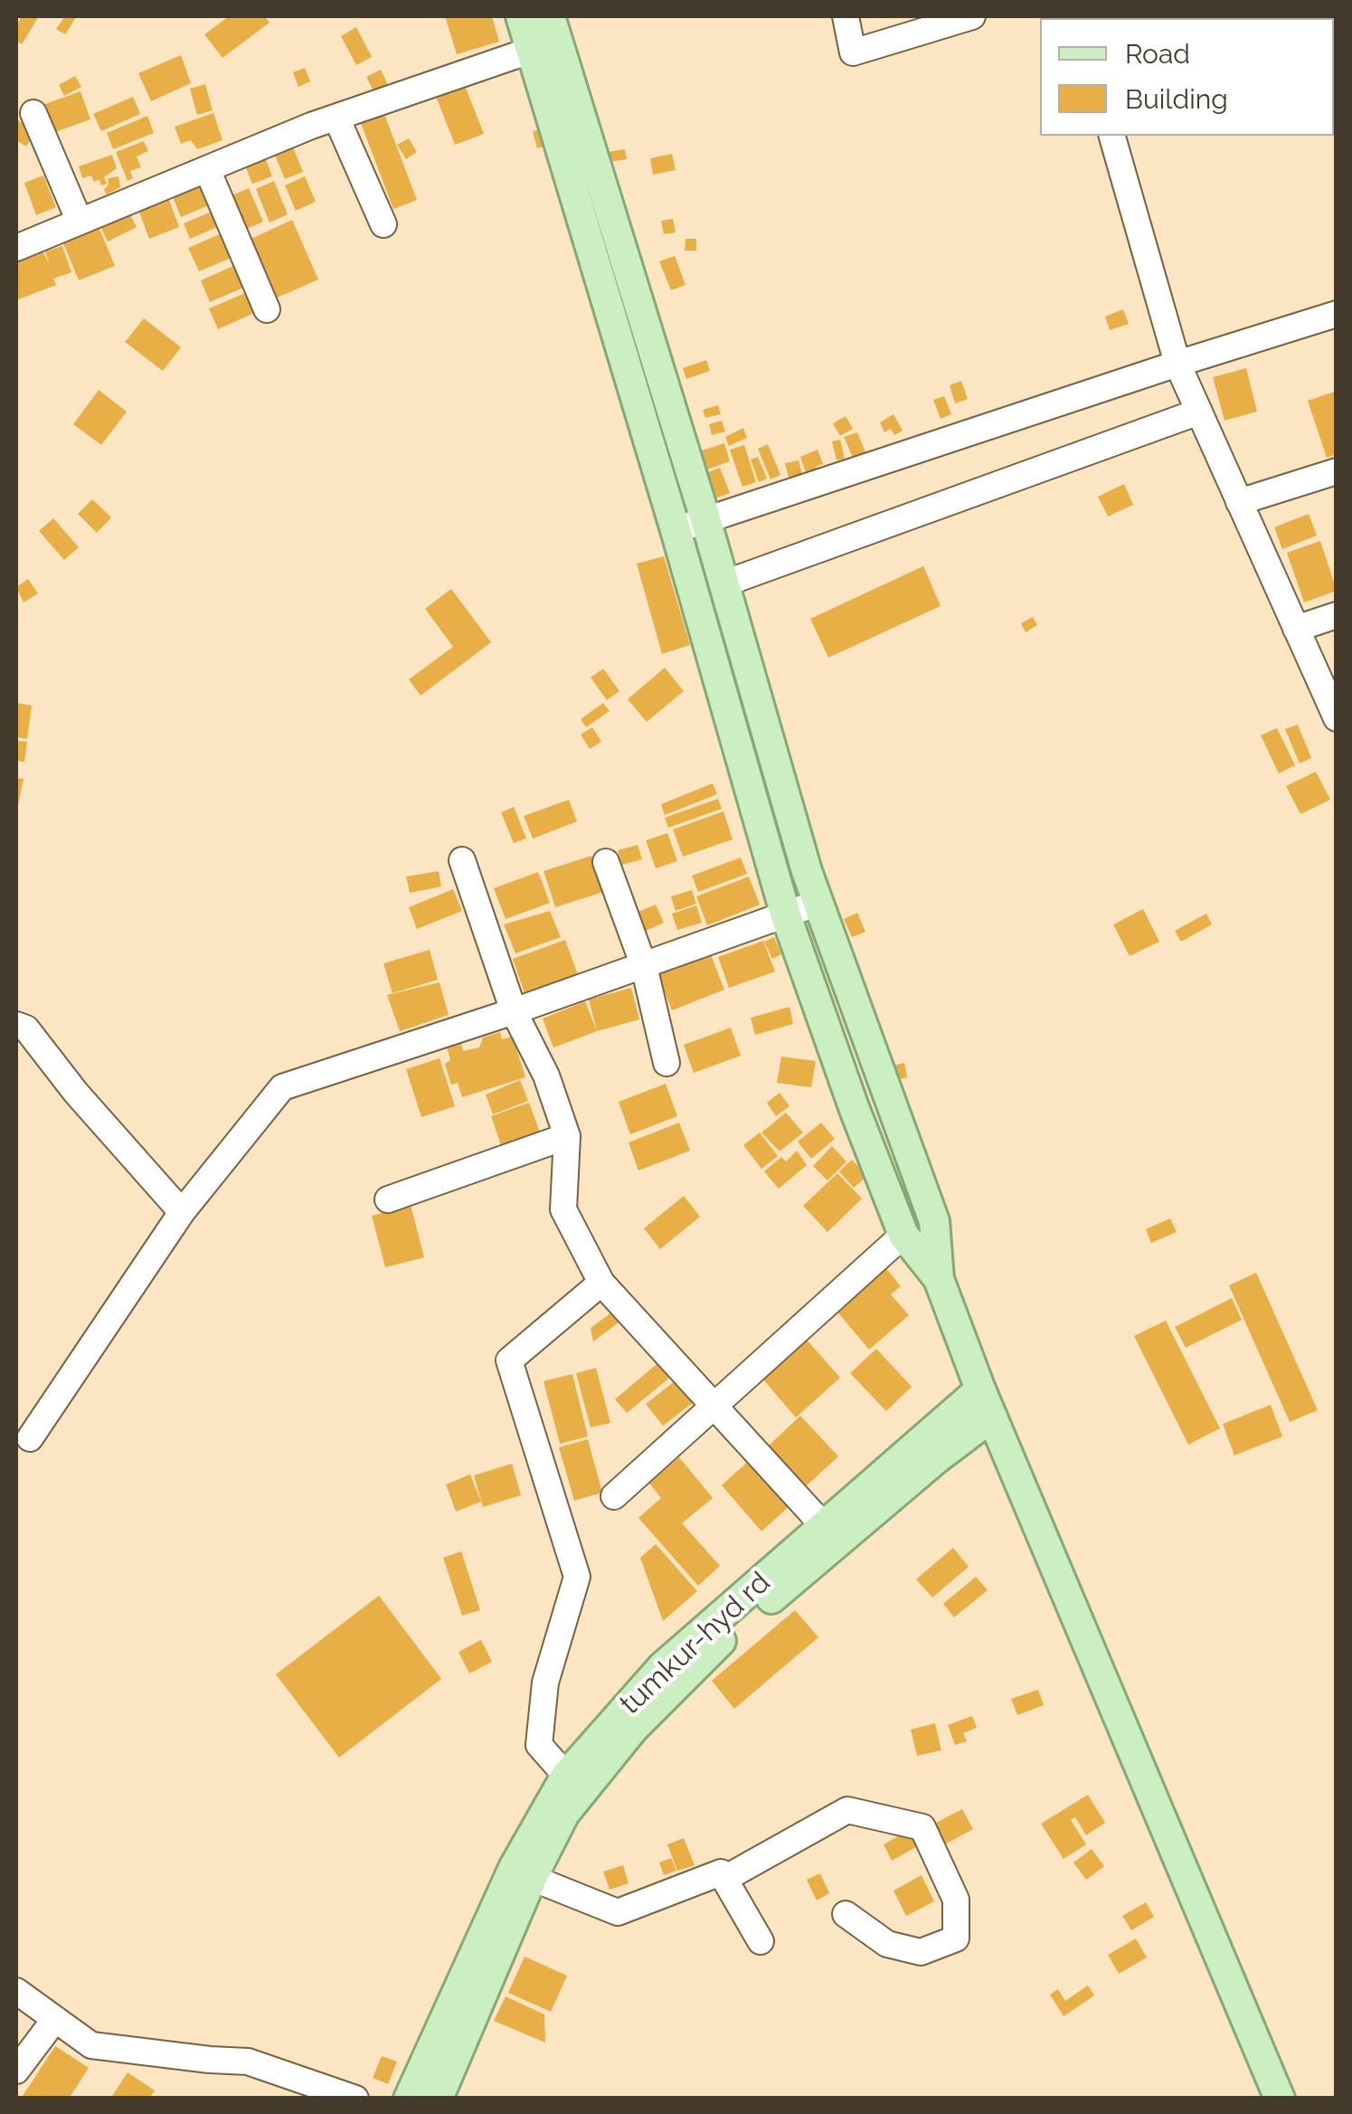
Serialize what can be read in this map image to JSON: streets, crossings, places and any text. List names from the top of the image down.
{
  "streets": {
    "main road": ["tumkur-hyd rd"]
  },
  "legend": ["Road", "Building"]
}
